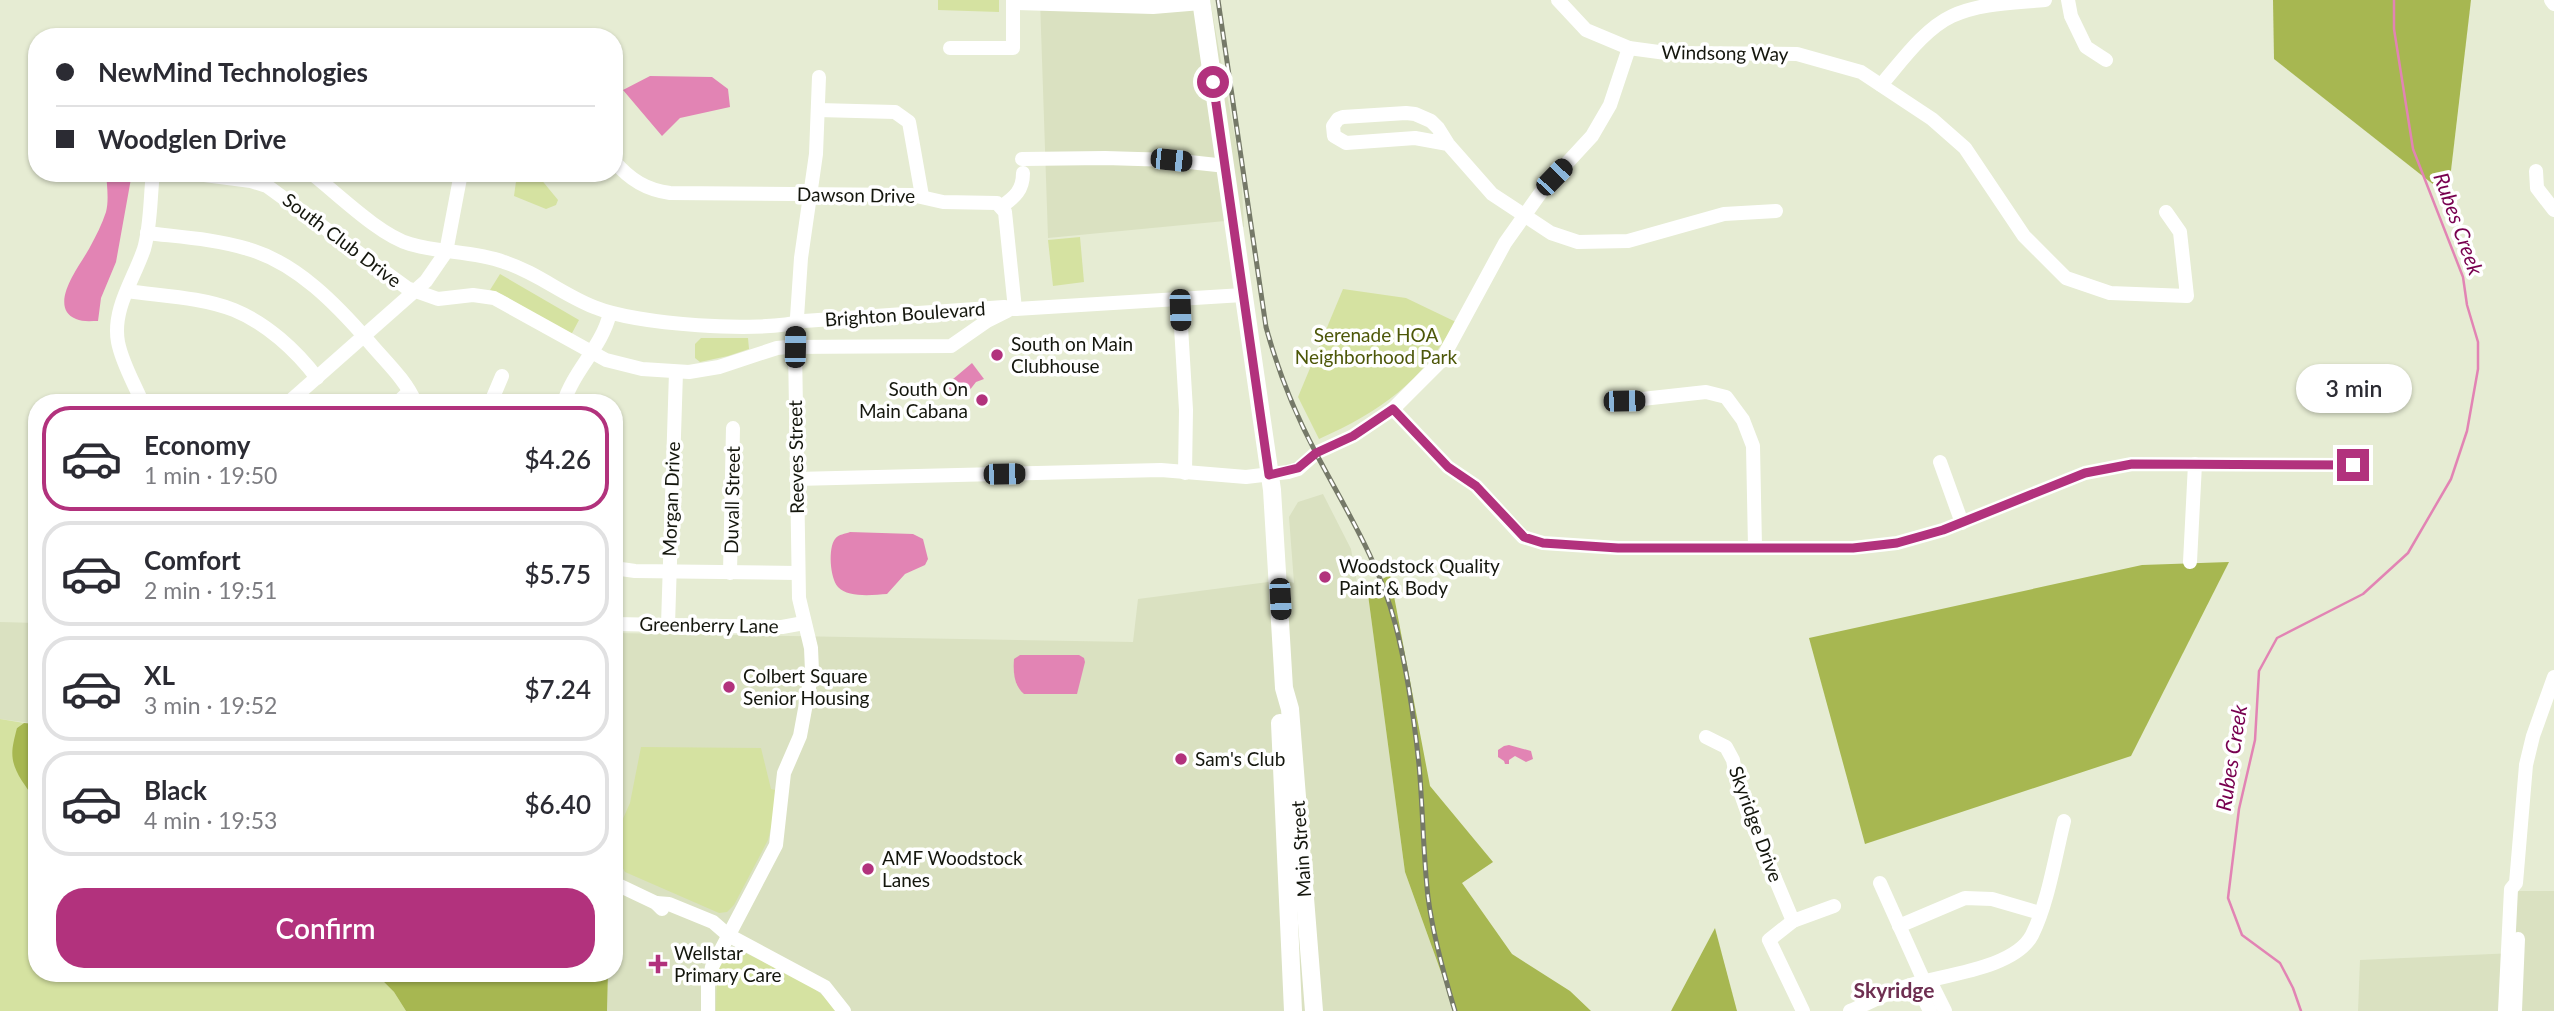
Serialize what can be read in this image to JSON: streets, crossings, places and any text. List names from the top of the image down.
{
  "streets": {
    "main road": ["Main Street"],
    "street": [
      "Windsong Way",
      "Dawson Drive",
      "South Club Drive",
      "Brighton Boulevard",
      "Reeves Street",
      "Morgan Drive",
      "Duvall Street",
      "Greenberry Lane",
      "Skyridge Drive"
    ]
  },
  "crossings": [
    ["Dawson Drive", "Reeves Street"],
    ["South Club Drive", "Brighton Boulevard"],
    ["South Club Drive", "Reeves Street"],
    ["South Club Drive", "Morgan Drive"],
    ["Brighton Boulevard", "Reeves Street"],
    ["Brighton Boulevard", "Main Street"],
    ["Reeves Street", "Greenberry Lane"],
    ["Morgan Drive", "Greenberry Lane"]
  ],
  "districts": ["Skyridge"],
  "water": ["Rubes Creek"],
  "parks": ["Serenade HOA Neighborhood Park"],
  "places": {
    "other": [
      "South on Main Clubhouse",
      "South On Main Cabana",
      "Woodstock Quality Paint & Body",
      "Colbert Square Senior Housing",
      "Sam's Club",
      "AMF Woodstock Lanes"
    ],
    "health": ["Wellstar Primary Care"]
  },
  "page": {
    "banner": ["NewMind Technologies", "Woodglen Drive"],
    "bubble": "3 min",
    "list": [
      {
        "name": "Economy",
        "note": "1 min · 19:50",
        "value": "$4.26"
      },
      {
        "name": "Comfort",
        "note": "2 min · 19:51",
        "value": "$5.75"
      },
      {
        "name": "XL",
        "note": "3 min · 19:52",
        "value": "$7.24"
      },
      {
        "name": "Black",
        "note": "4 min · 19:53",
        "value": "$6.40"
      }
    ],
    "buttons": "Confirm"
  }
}
